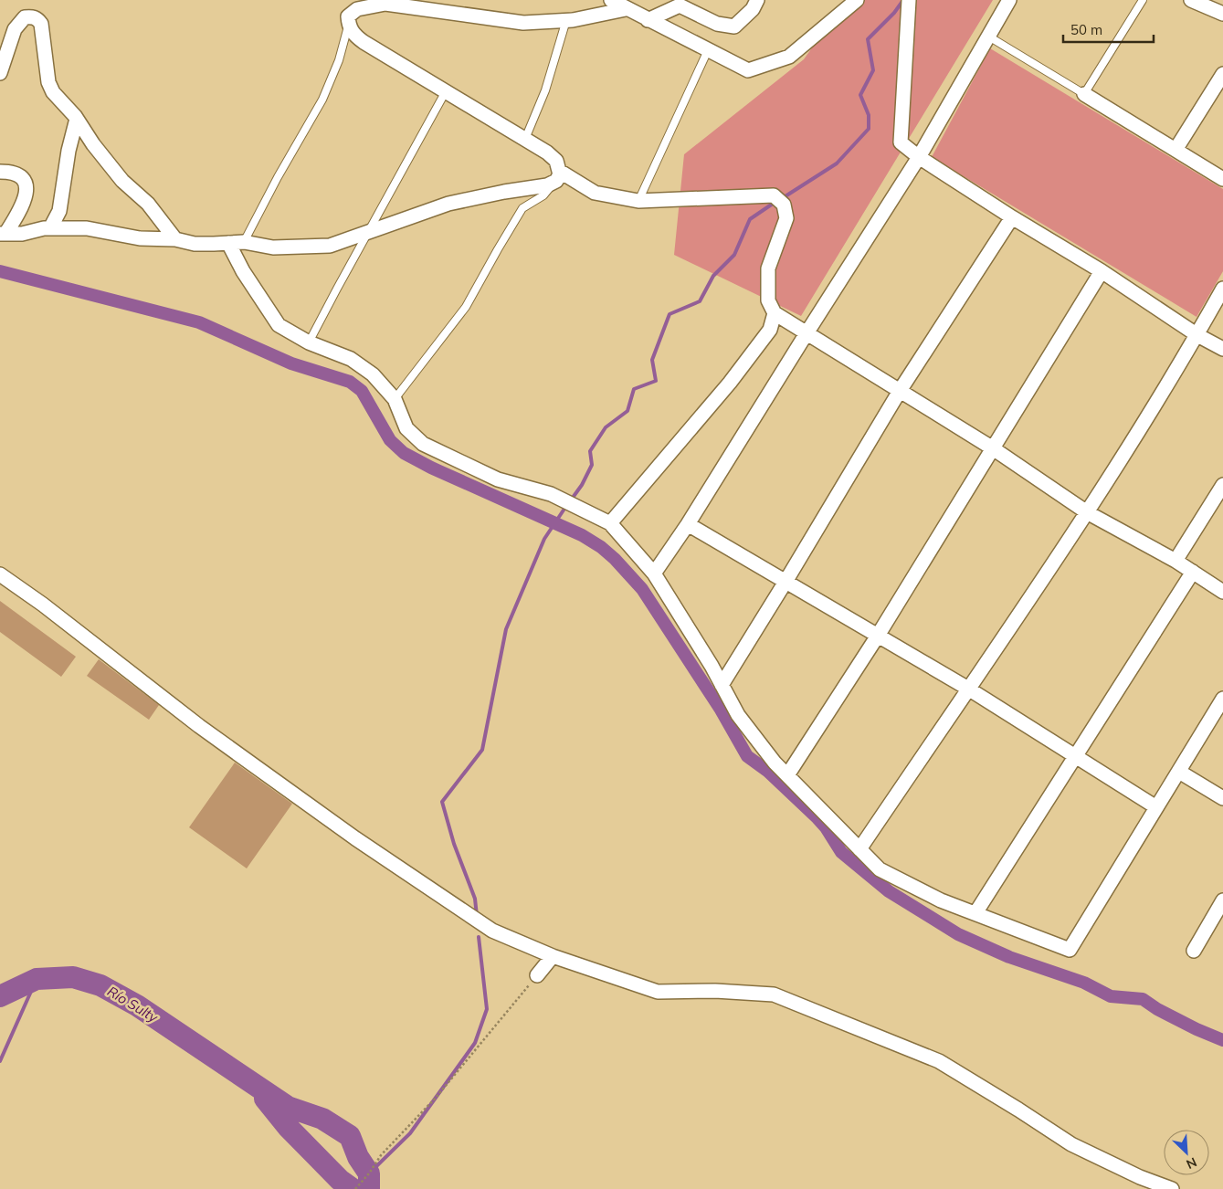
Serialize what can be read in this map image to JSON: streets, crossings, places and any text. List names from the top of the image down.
{
  "water": ["Río Sulty"],
  "scale_bar": "50 m",
  "north": "bottom right"
}
